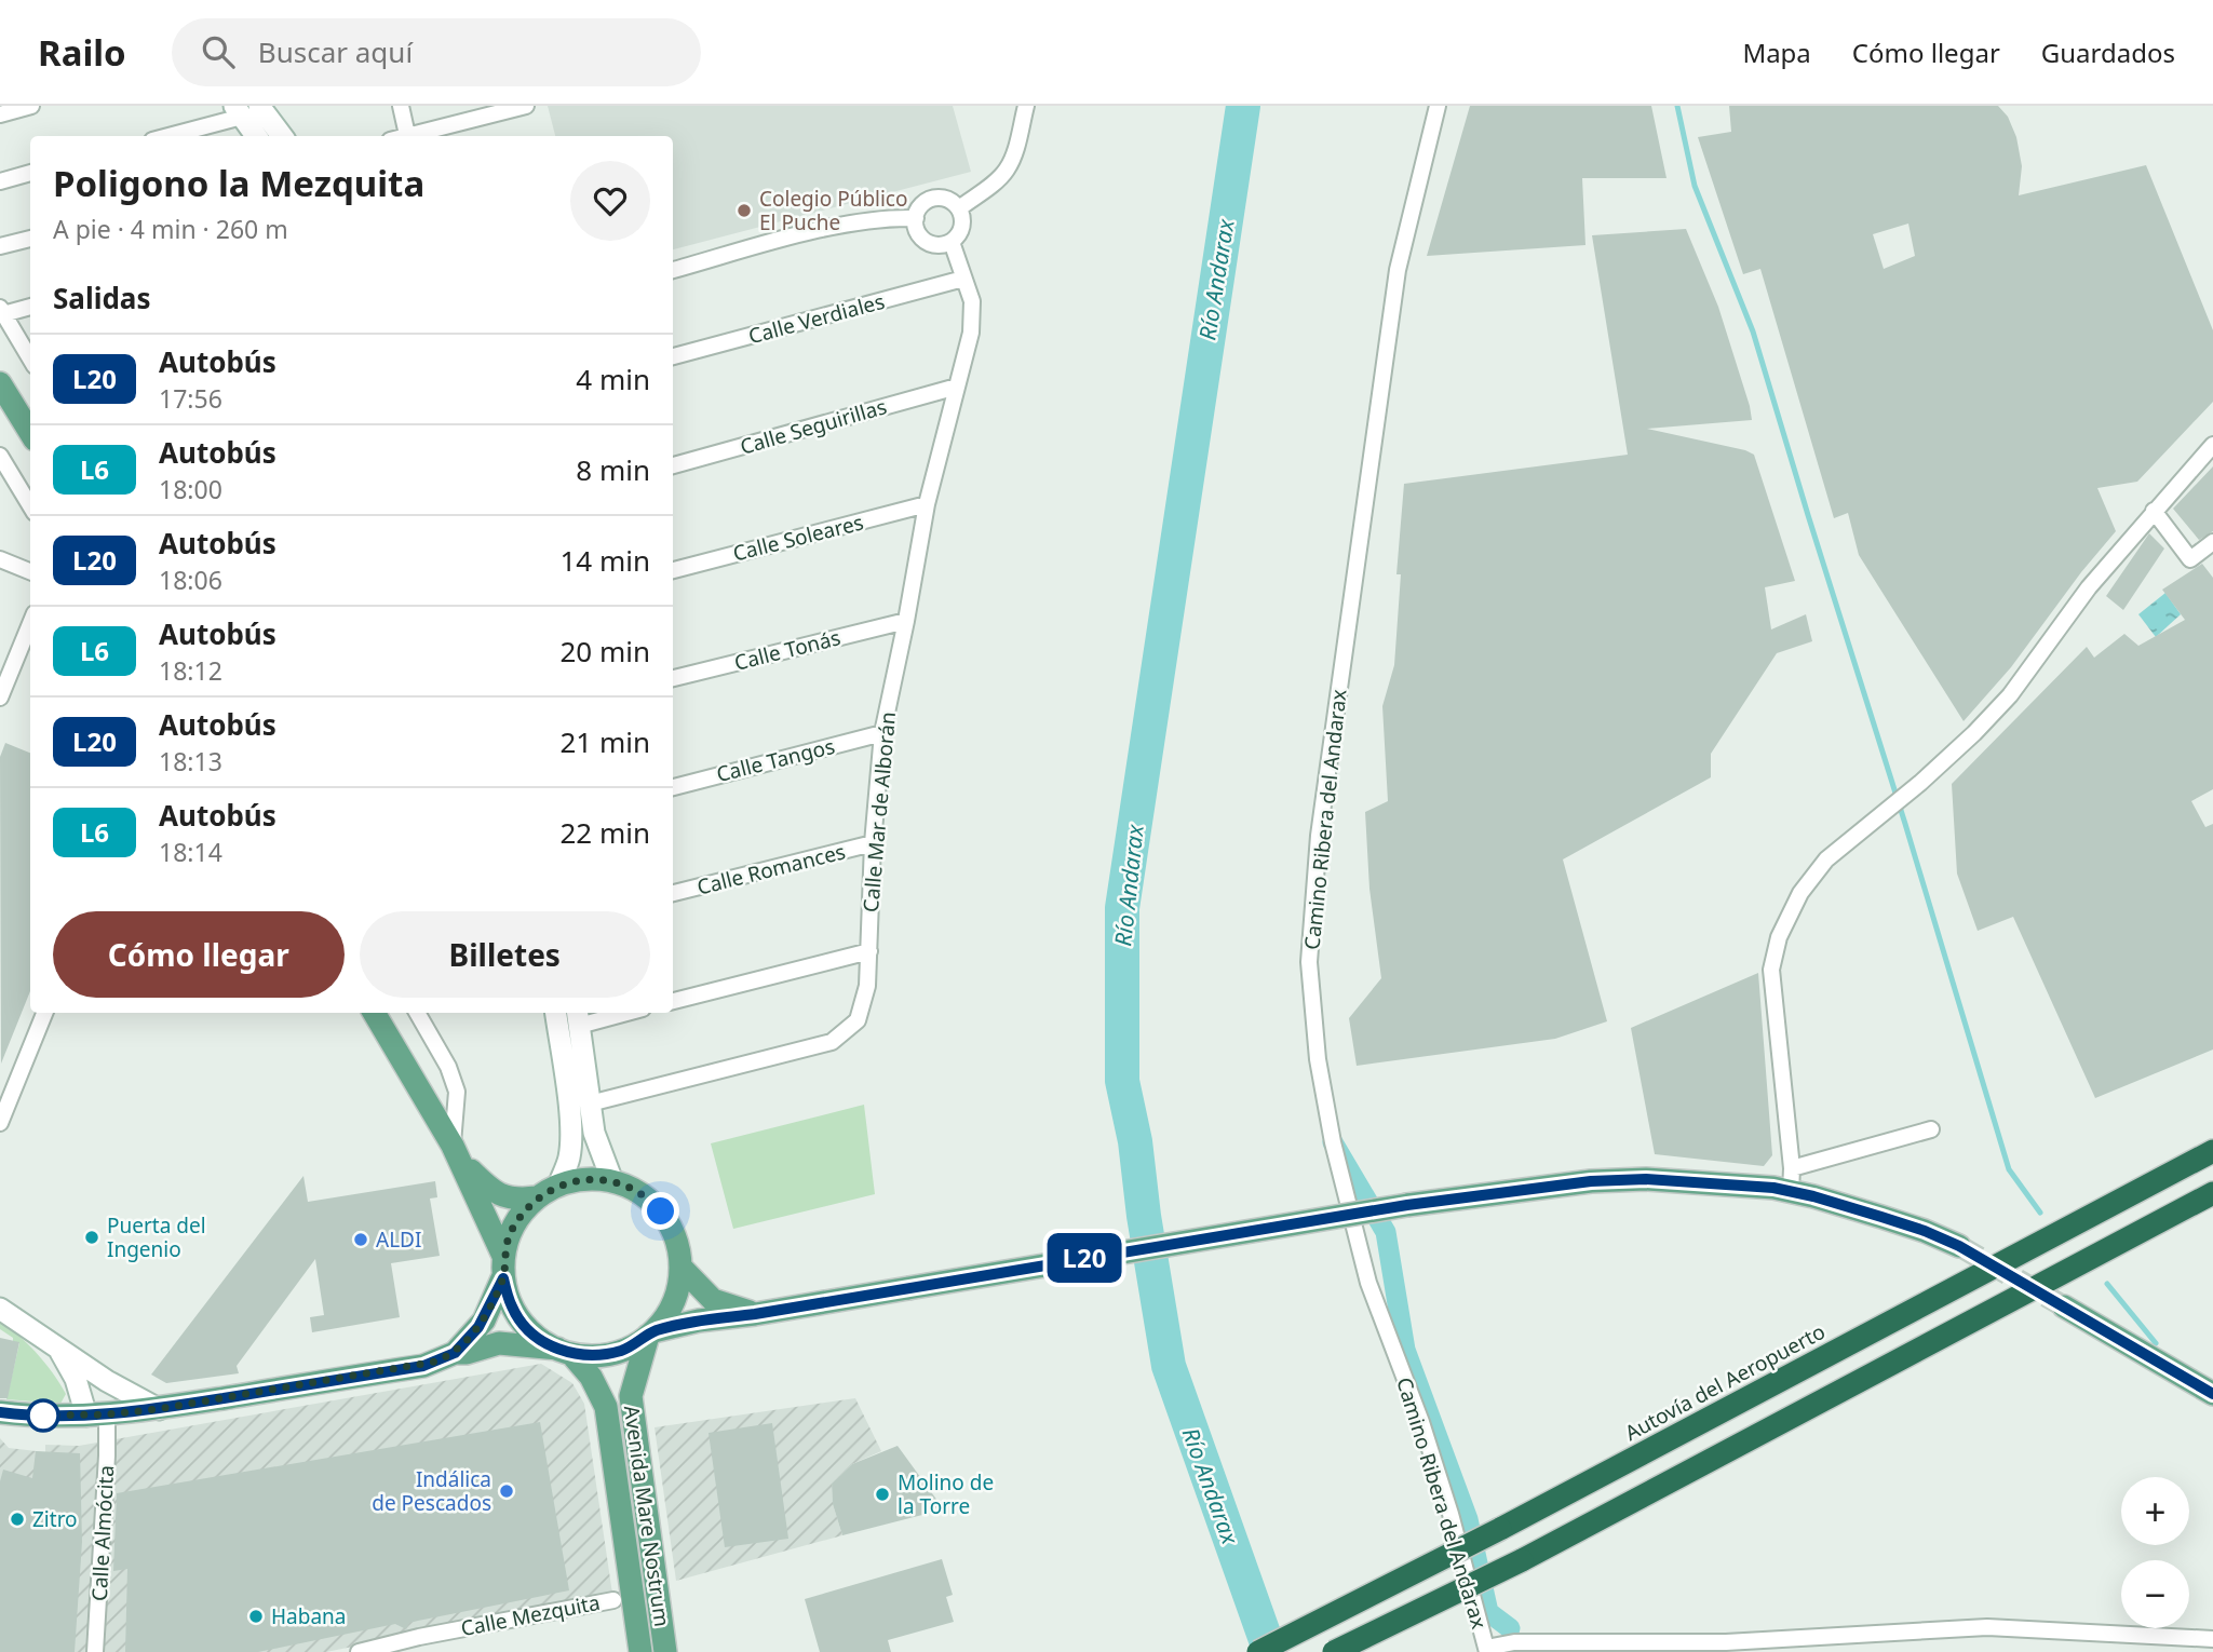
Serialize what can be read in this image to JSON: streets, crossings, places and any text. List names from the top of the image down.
{
  "streets": {
    "highway": ["Autovía del Aeropuerto"],
    "main road": ["Avenida Mare Nostrum"],
    "street": [
      "Calle Verdiales",
      "Calle Seguirillas",
      "Calle Soleares",
      "Calle Tonás",
      "Calle Tangos",
      "Calle Mar de Alborán",
      "Camino Ribera del Andarax",
      "Calle Romances",
      "Calle Almócita",
      "Calle Mezquita"
    ]
  },
  "crossings": [
    ["Calle Verdiales", "Calle Mar de Alborán"],
    ["Calle Seguirillas", "Calle Mar de Alborán"],
    ["Calle Soleares", "Calle Mar de Alborán"],
    ["Calle Tonás", "Calle Mar de Alborán"],
    ["Calle Tangos", "Calle Mar de Alborán"],
    ["Calle Mar de Alborán", "Calle Romances"]
  ],
  "water": ["Río Andarax"],
  "places": [
    "Colegio Público El Puche",
    "Puerta del Ingenio",
    "ALDI",
    "Indálica de Pescados",
    "Molino de la Torre",
    "Zitro",
    "Habana"
  ],
  "lines": ["bus line L20"],
  "page": {
    "header": "Railo",
    "search": "Buscar aquí",
    "nav": ["Mapa", "Cómo llegar", "Guardados"],
    "on_map": "L20",
    "heading": [
      ["Poligono la Mezquita", "A pie · 4 min · 260 m"],
      "Salidas"
    ],
    "list": [
      {
        "mark": "L20",
        "name": "Autobús",
        "note": "17:56",
        "value": "4 min"
      },
      {
        "mark": "L6",
        "name": "Autobús",
        "note": "18:00",
        "value": "8 min"
      },
      {
        "mark": "L20",
        "name": "Autobús",
        "note": "18:06",
        "value": "14 min"
      },
      {
        "mark": "L6",
        "name": "Autobús",
        "note": "18:12",
        "value": "20 min"
      },
      {
        "mark": "L20",
        "name": "Autobús",
        "note": "18:13",
        "value": "21 min"
      },
      {
        "mark": "L6",
        "name": "Autobús",
        "note": "18:14",
        "value": "22 min"
      }
    ],
    "buttons": ["Cómo llegar", "Billetes"],
    "map_buttons": ["+", "−"]
  }
}
